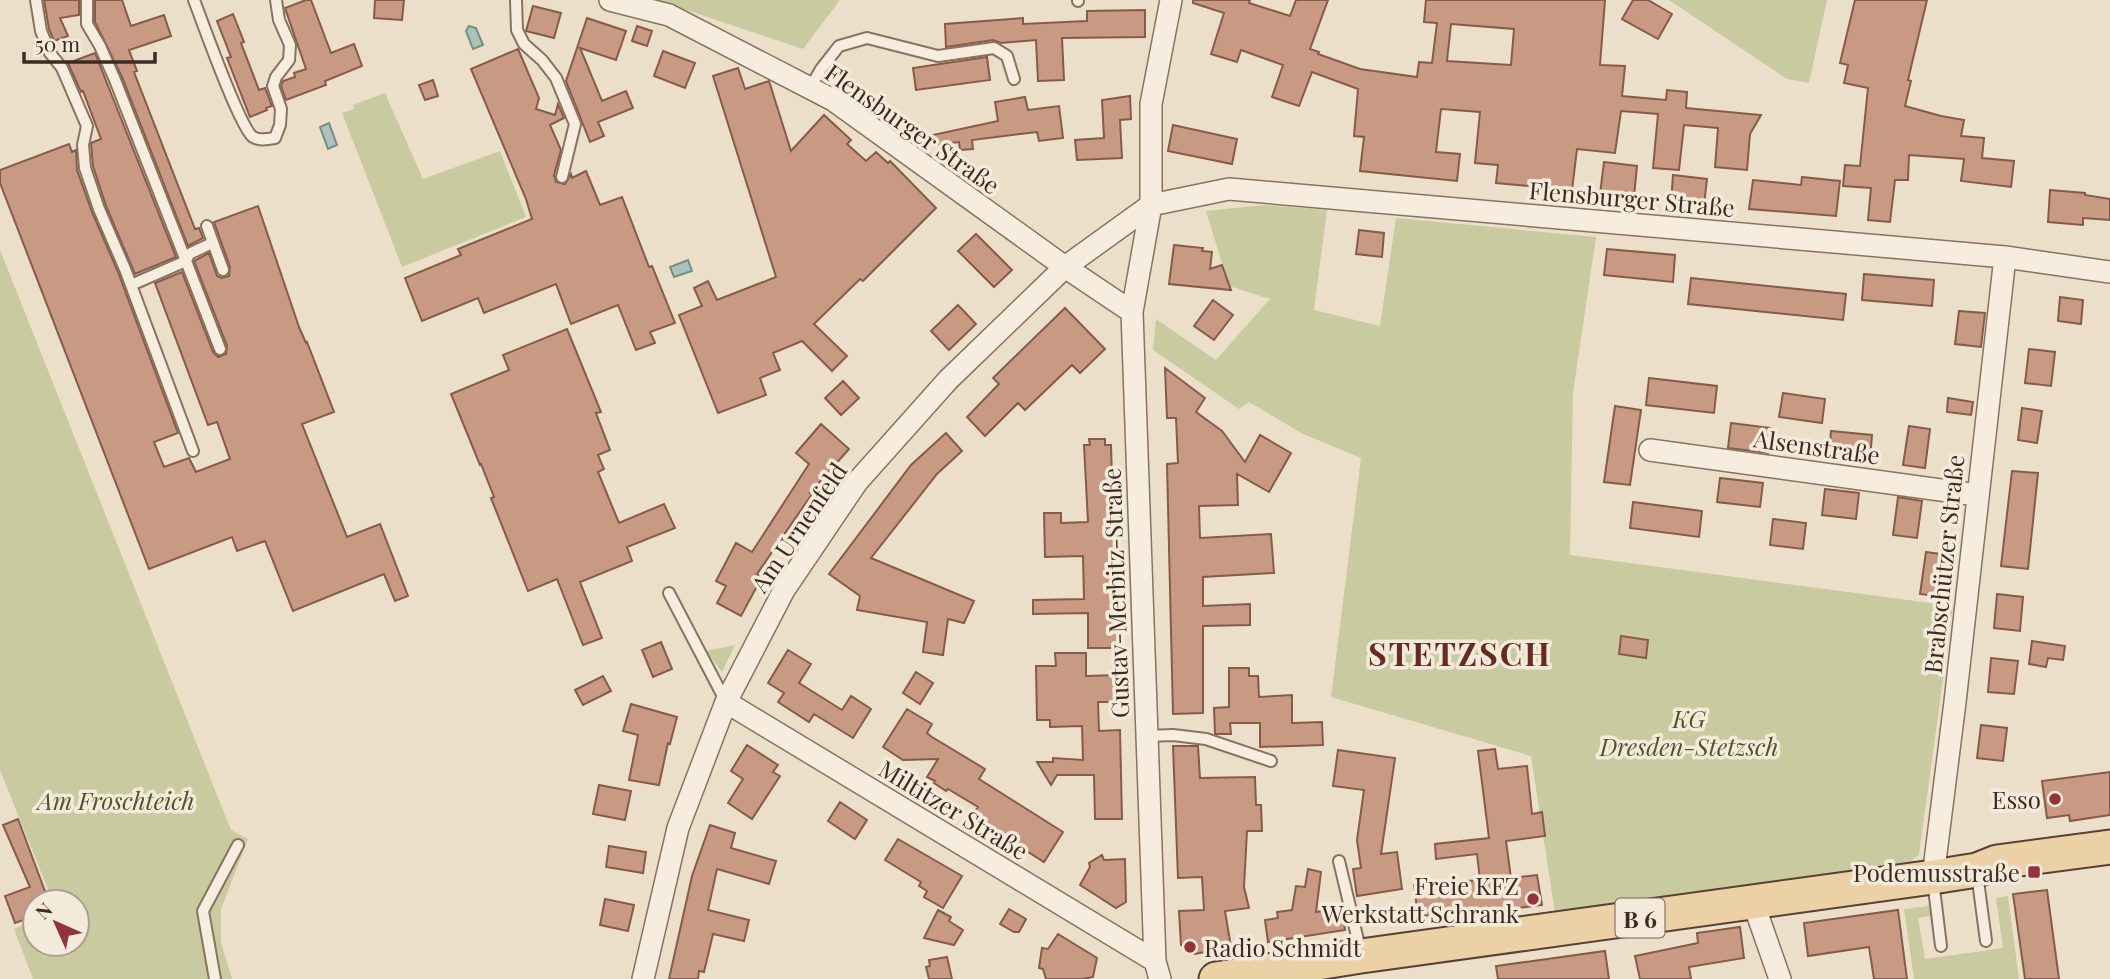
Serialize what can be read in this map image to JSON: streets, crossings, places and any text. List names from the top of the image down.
{
  "streets": {
    "main road": ["B 6"],
    "street": [
      "Flensburger Straße",
      "Alsenstraße",
      "Am Urnenfeld",
      "Brabschützer Straße",
      "Gustav-Merbitz-Straße",
      "Miltitzer Straße"
    ]
  },
  "crossings": [
    ["Flensburger Straße", "Am Urnenfeld"],
    ["Flensburger Straße", "Brabschützer Straße"],
    ["Flensburger Straße", "Gustav-Merbitz-Straße"],
    ["Alsenstraße", "Brabschützer Straße"],
    ["Am Urnenfeld", "Gustav-Merbitz-Straße"],
    ["Am Urnenfeld", "Miltitzer Straße"],
    ["Brabschützer Straße", "B 6"],
    ["Gustav-Merbitz-Straße", "Miltitzer Straße"]
  ],
  "districts": ["STETZSCH"],
  "parks": ["KG Dresden-Stetzsch", "Am Froschteich"],
  "places": {
    "other": ["Esso", "Freie KFZ Werkstatt Schrank", "Radio Schmidt"],
    "transit": ["Podemusstraße"]
  },
  "scale_bar": "50 m",
  "north": "top left"
}
